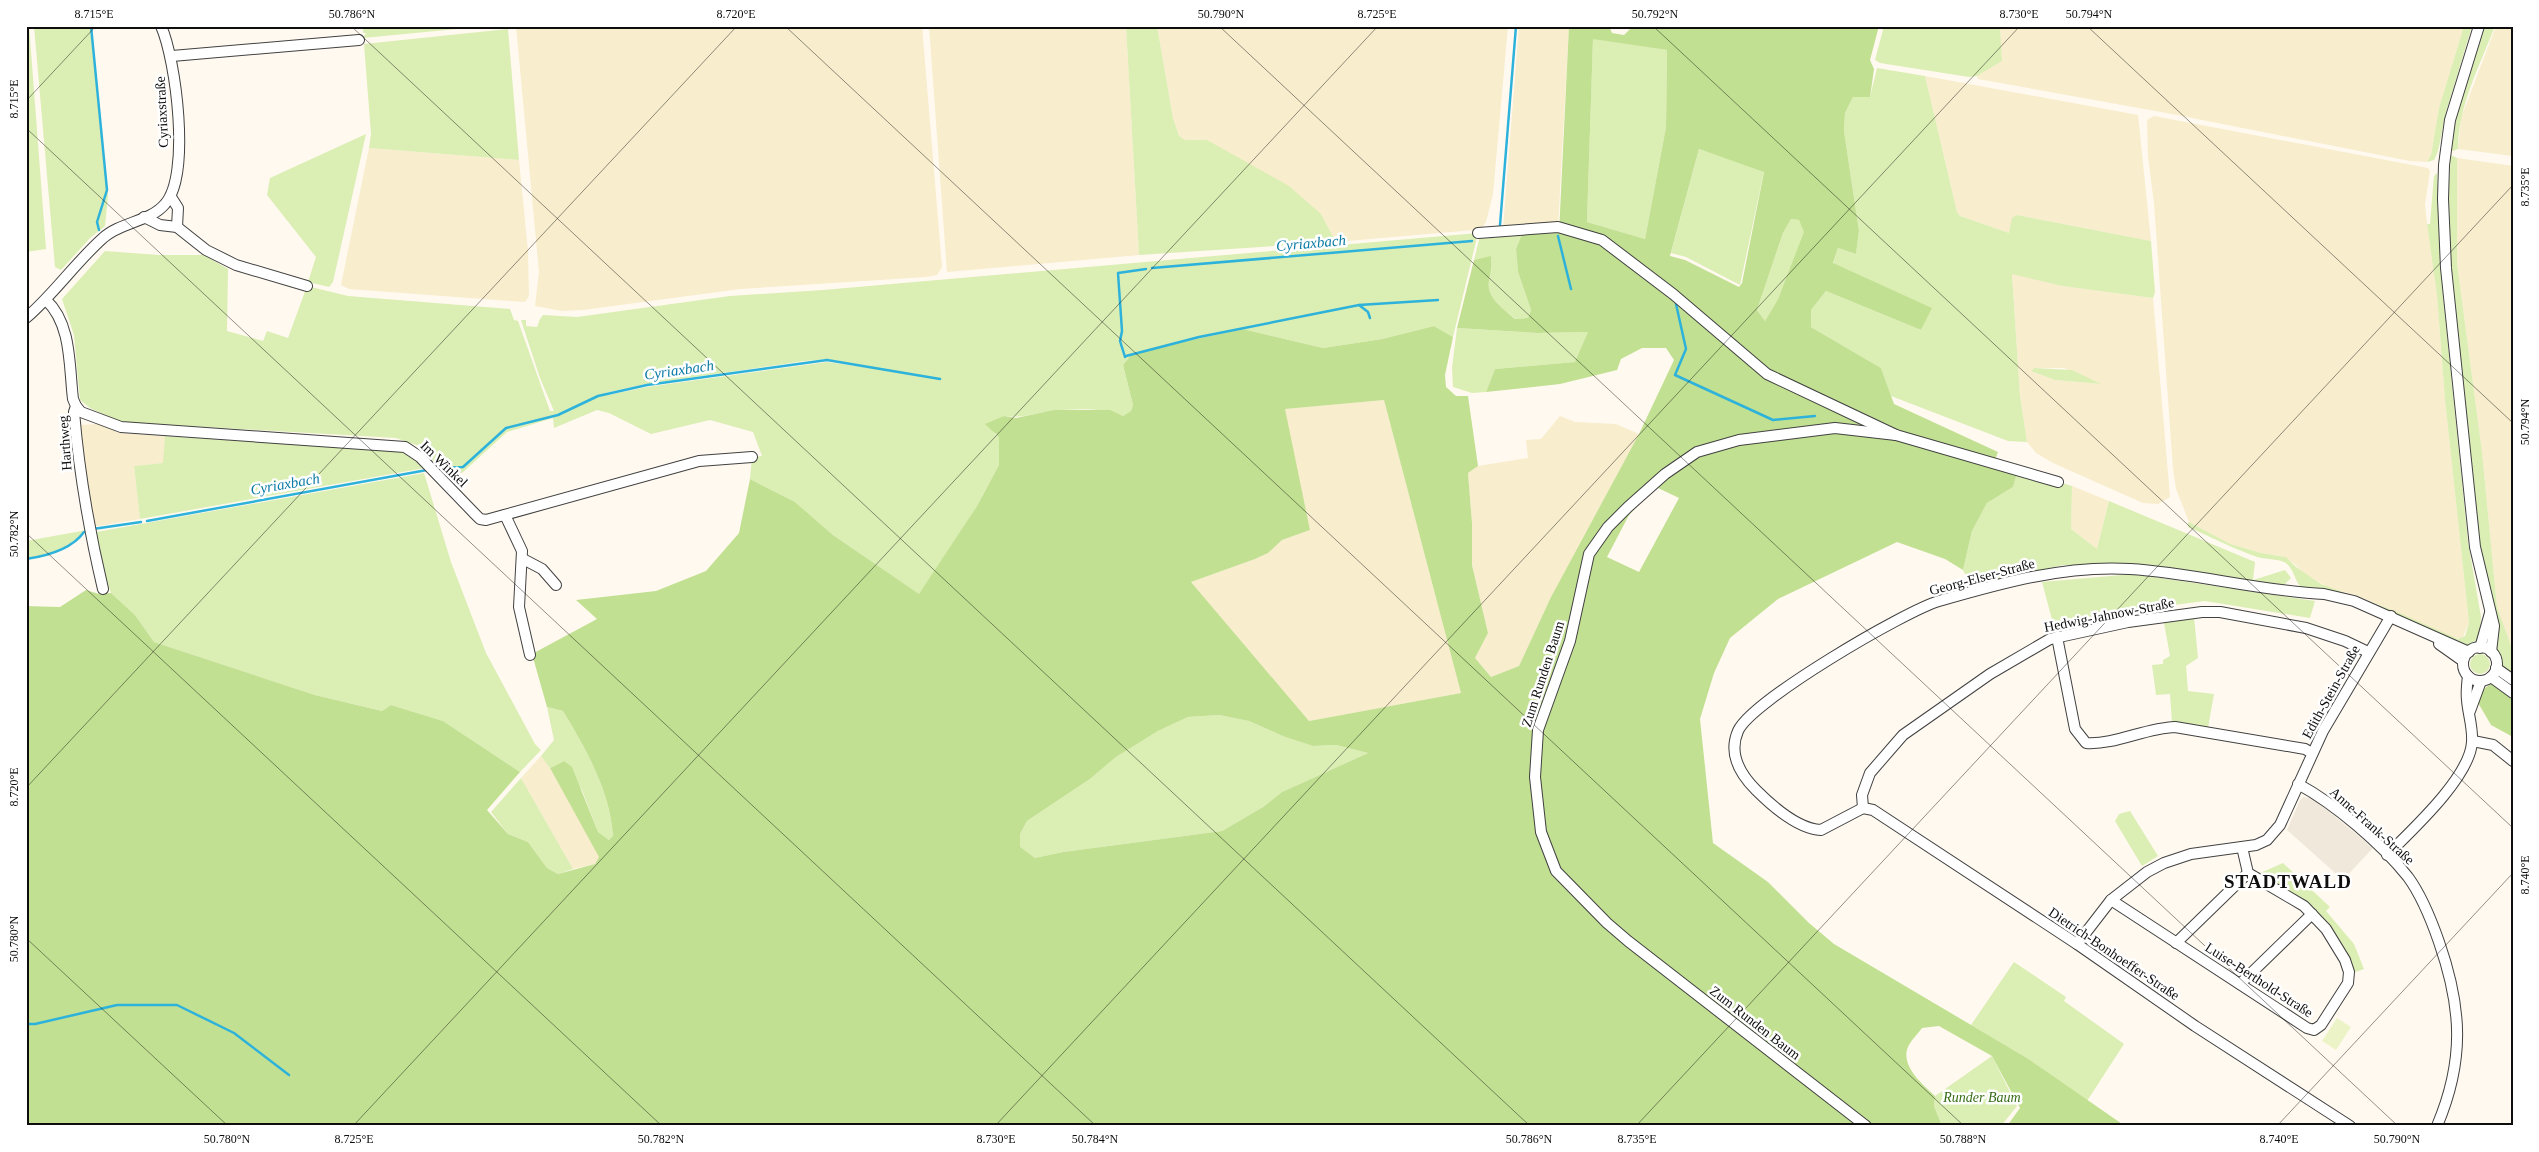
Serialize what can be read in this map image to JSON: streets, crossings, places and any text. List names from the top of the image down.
{
  "streets": {
    "street": [
      "Cyriaxstraße",
      "Harthweg",
      "Im Winkel",
      "Georg-Elser-Straße",
      "Hedwig-Jahnow-Straße",
      "Zum Runden Baum",
      "Edith-Stein-Straße",
      "Anne-Frank-Straße",
      "Dietrich-Bonhoeffer-Straße",
      "Luise-Berthold-Straße"
    ]
  },
  "crossings": [
    ["Harthweg", "Im Winkel"],
    ["Georg-Elser-Straße", "Hedwig-Jahnow-Straße"],
    ["Georg-Elser-Straße", "Edith-Stein-Straße"],
    ["Georg-Elser-Straße", "Dietrich-Bonhoeffer-Straße"],
    ["Hedwig-Jahnow-Straße", "Edith-Stein-Straße"],
    ["Hedwig-Jahnow-Straße", "Dietrich-Bonhoeffer-Straße"],
    ["Edith-Stein-Straße", "Anne-Frank-Straße"],
    ["Edith-Stein-Straße", "Dietrich-Bonhoeffer-Straße"],
    ["Edith-Stein-Straße", "Luise-Berthold-Straße"]
  ],
  "districts": ["STADTWALD"],
  "water": ["Cyriaxbach"],
  "parks": ["Runder Baum"],
  "coordinates": [
    "8.715°E",
    "50.786°N",
    "8.720°E",
    "50.790°N",
    "8.725°E",
    "50.792°N",
    "8.730°E",
    "50.794°N",
    "8.735°E",
    "50.782°N",
    "8.740°E",
    "50.780°N",
    "50.784°N",
    "50.788°N"
  ]
}
